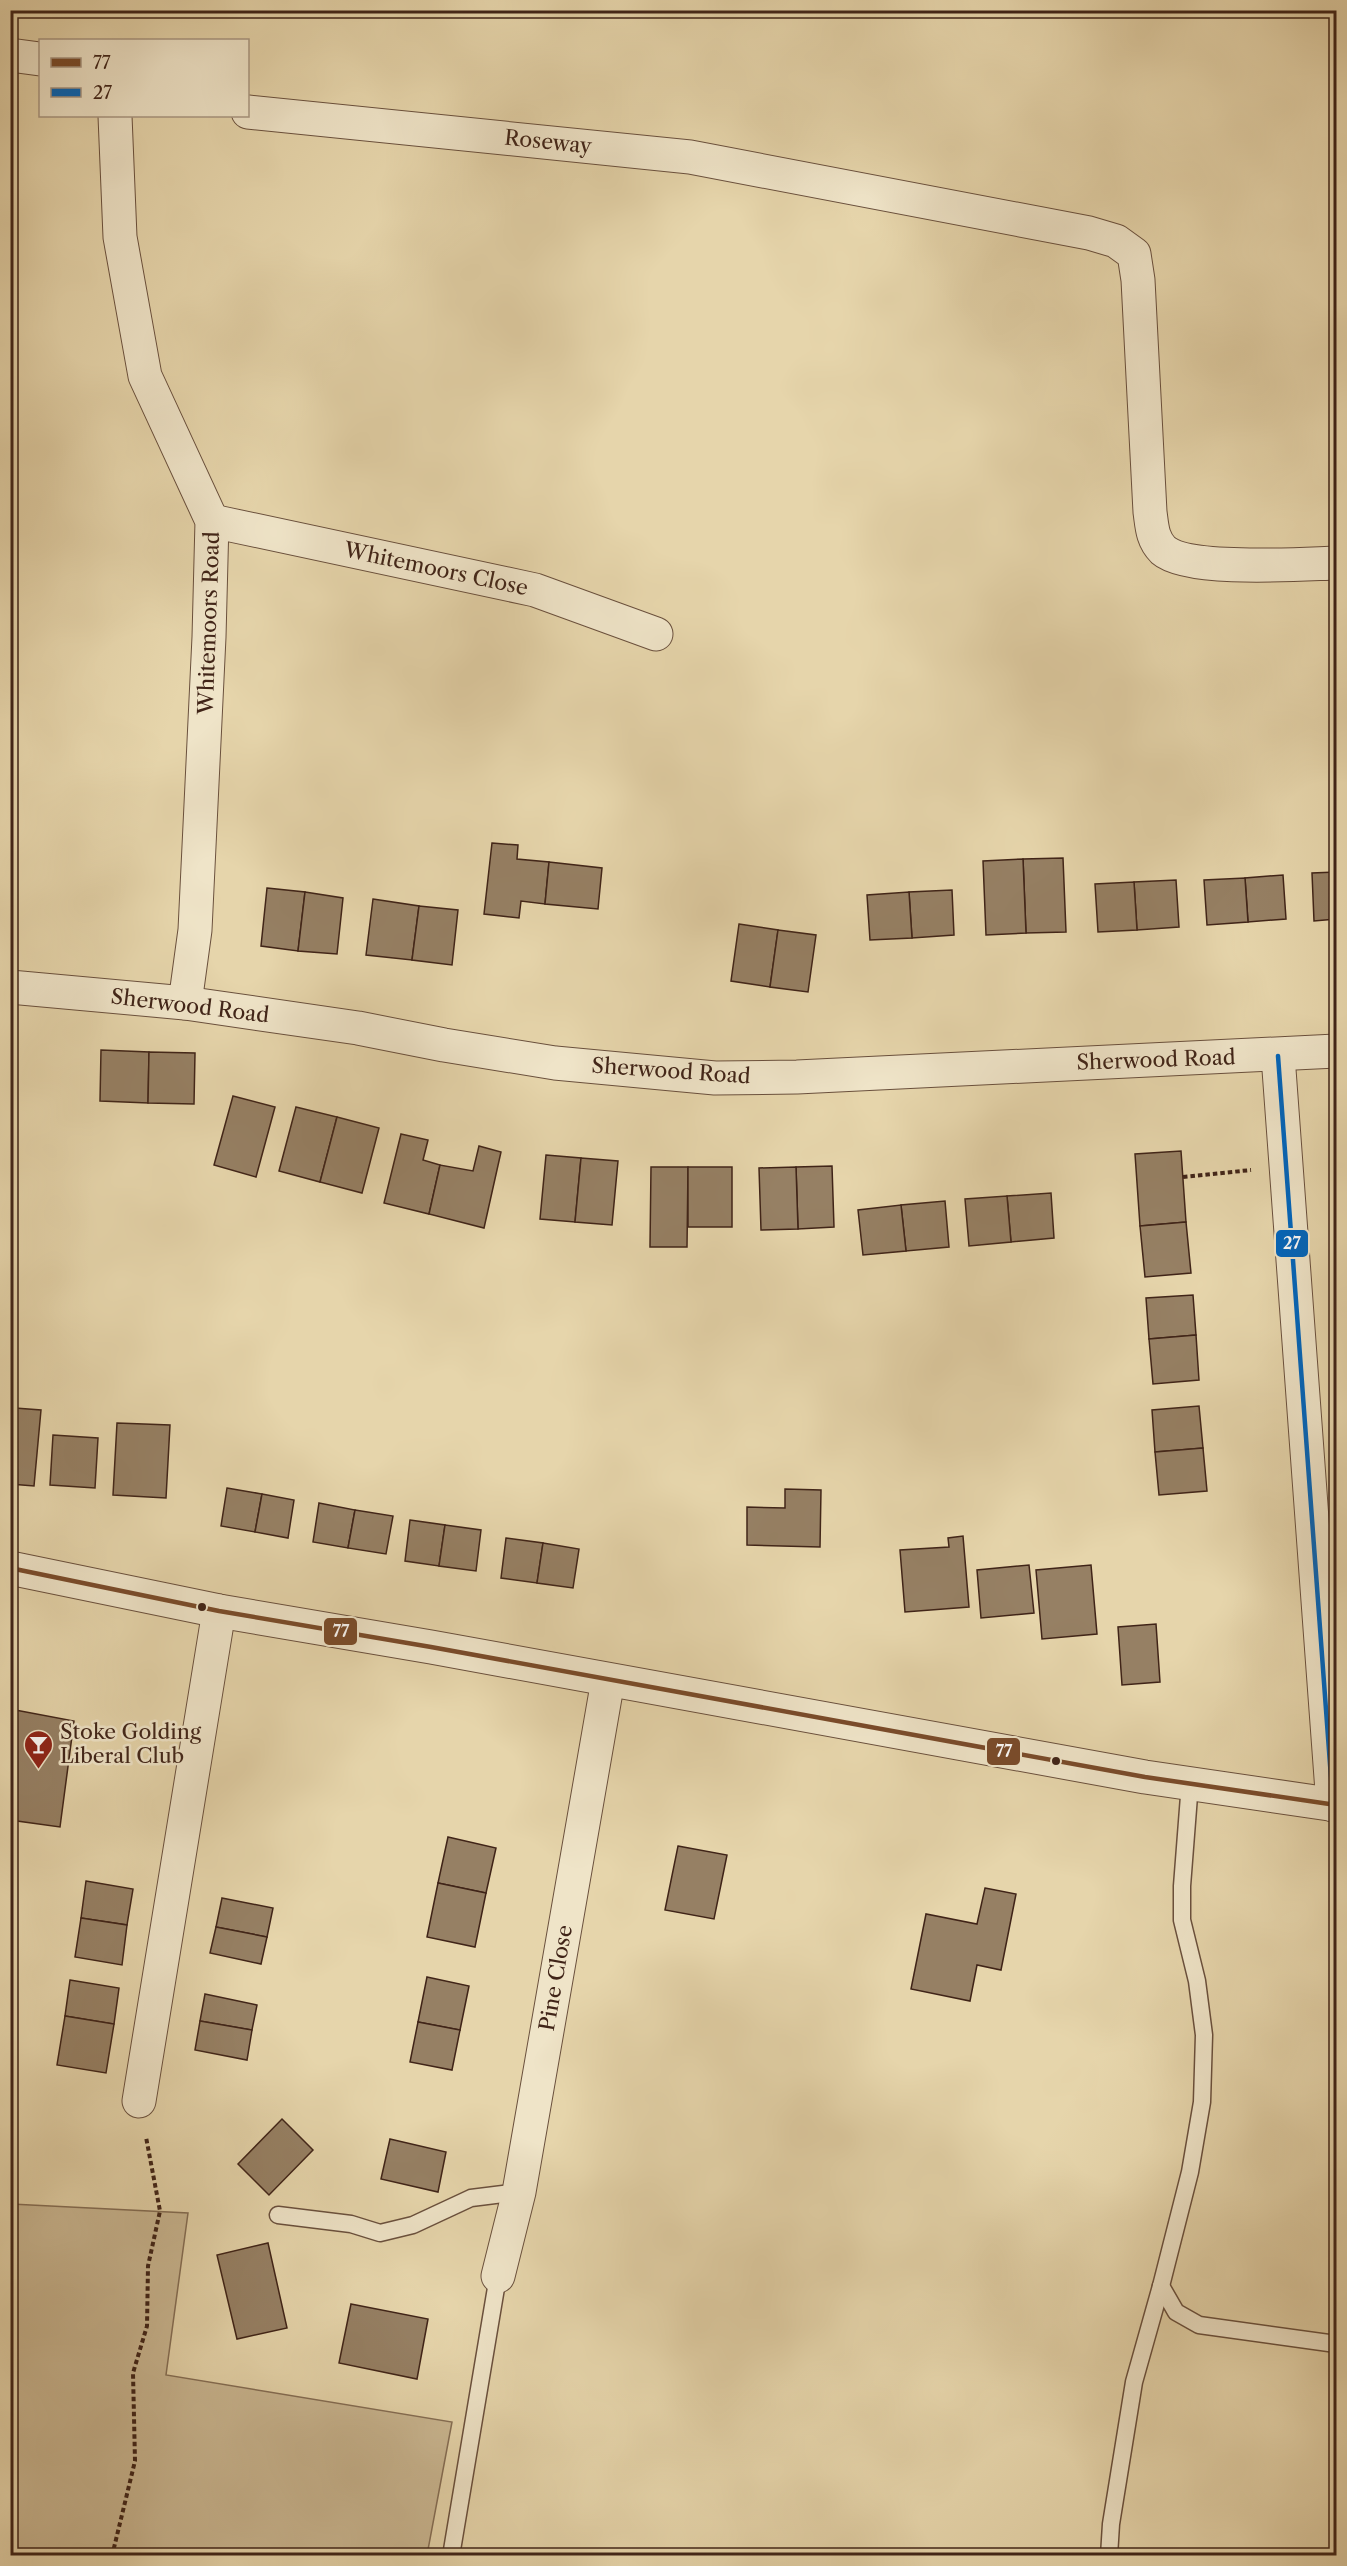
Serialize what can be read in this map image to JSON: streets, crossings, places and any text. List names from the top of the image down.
{
  "streets": {
    "street": [
      "Roseway",
      "Whitemoors Close",
      "Whitemoors Road",
      "Sherwood Road",
      "Pine Close"
    ]
  },
  "crossings": [
    ["Whitemoors Close", "Whitemoors Road"],
    ["Whitemoors Road", "Sherwood Road"]
  ],
  "places": {
    "bar": ["Stoke Golding Liberal Club"]
  },
  "lines": ["transit line 27", "transit line 77"],
  "legend": ["77", "27"]
}
